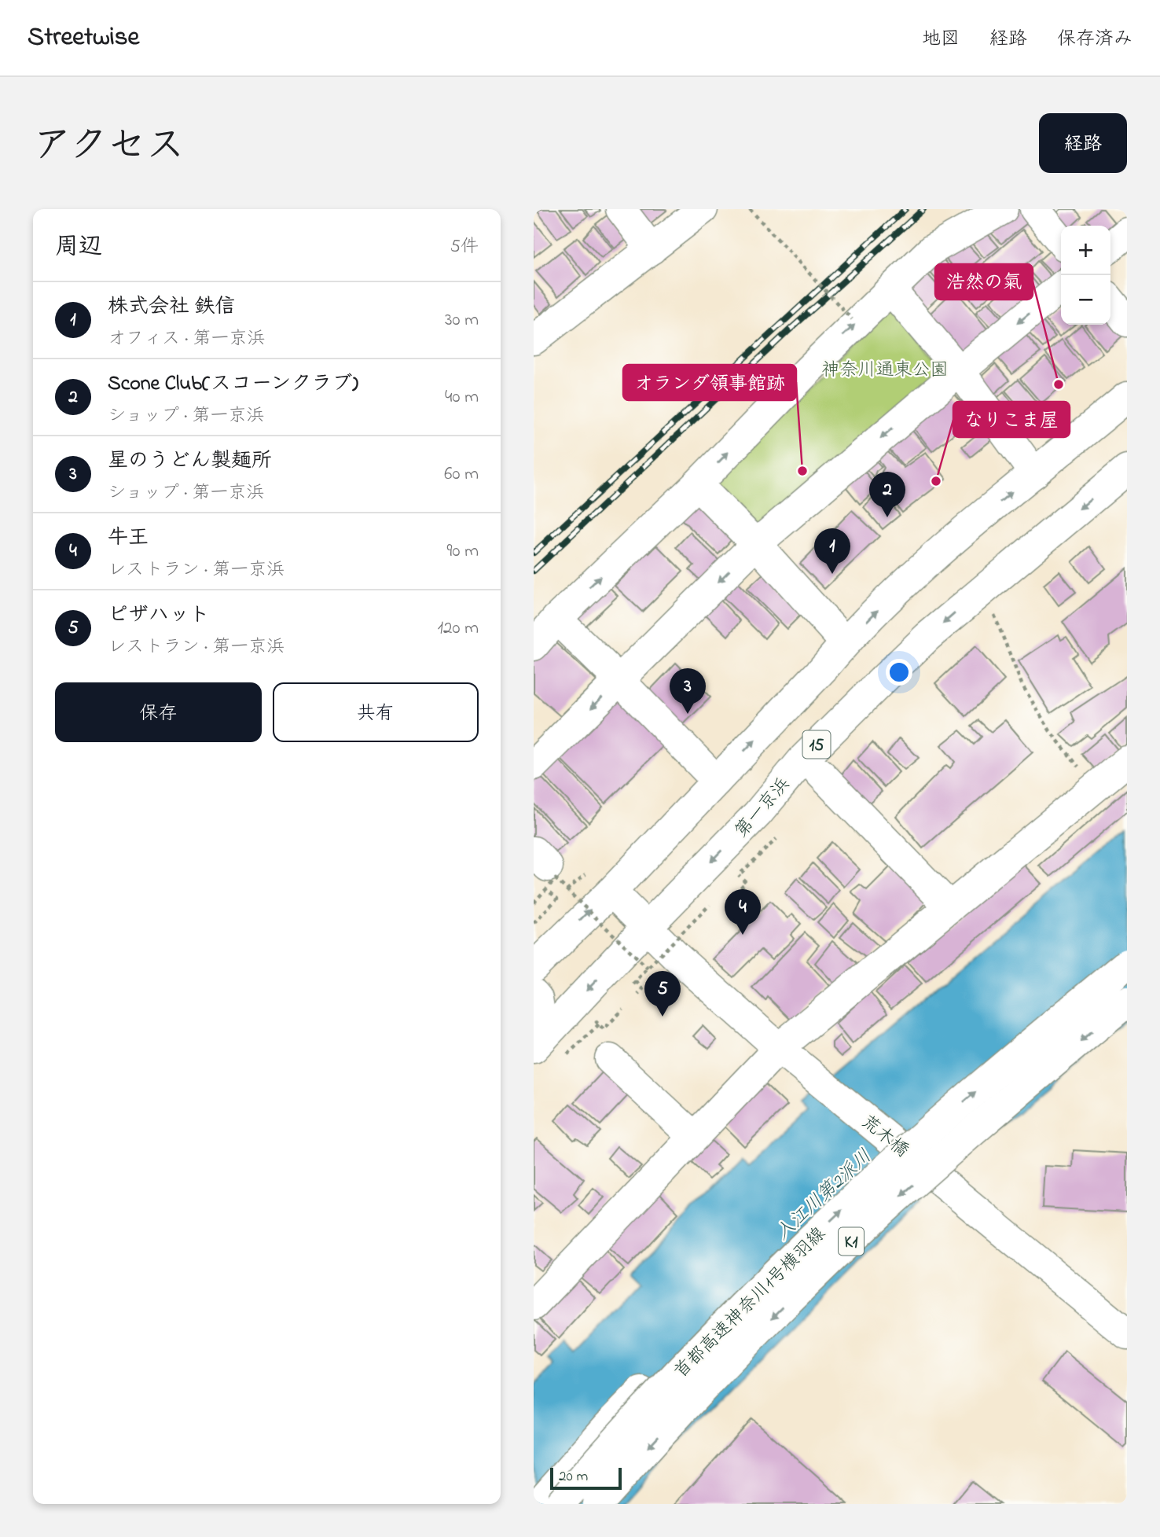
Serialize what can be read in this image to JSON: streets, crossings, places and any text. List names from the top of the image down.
{
  "streets": {
    "main road": [
      "15",
      "第一京浜",
      "荒木橋",
      "K1",
      "首都高速神奈川1号横羽線"
    ]
  },
  "crossings": [
    ["第一京浜", "荒木橋"]
  ],
  "water": ["入江川第2派川"],
  "parks": ["神奈川通東公園"],
  "places": ["浩然の氣", "オランダ領事館跡", "なりこま屋"],
  "scale_bar": "20 m",
  "page": {
    "header": "Streetwise",
    "nav": ["地図", "経路", "保存済み"],
    "title": "アクセス",
    "buttons": [
      "経路",
      ["保存", "共有"]
    ],
    "heading": ["周辺", "5件"],
    "map_buttons": ["+", "−"],
    "list": [
      {
        "mark": "1",
        "name": "株式会社 鉄信",
        "note": "オフィス · 第一京浜",
        "value": "30 m"
      },
      {
        "mark": "2",
        "name": "Scone Club(スコーンクラブ)",
        "note": "ショップ · 第一京浜",
        "value": "40 m"
      },
      {
        "mark": "3",
        "name": "星のうどん製麺所",
        "note": "ショップ · 第一京浜",
        "value": "60 m"
      },
      {
        "mark": "4",
        "name": "牛王",
        "note": "レストラン · 第一京浜",
        "value": "90 m"
      },
      {
        "mark": "5",
        "name": "ピザハット",
        "note": "レストラン · 第一京浜",
        "value": "120 m"
      }
    ],
    "pins": [
      "2",
      "1",
      "3",
      "4",
      "5"
    ],
    "scale": "20 m"
  }
}
